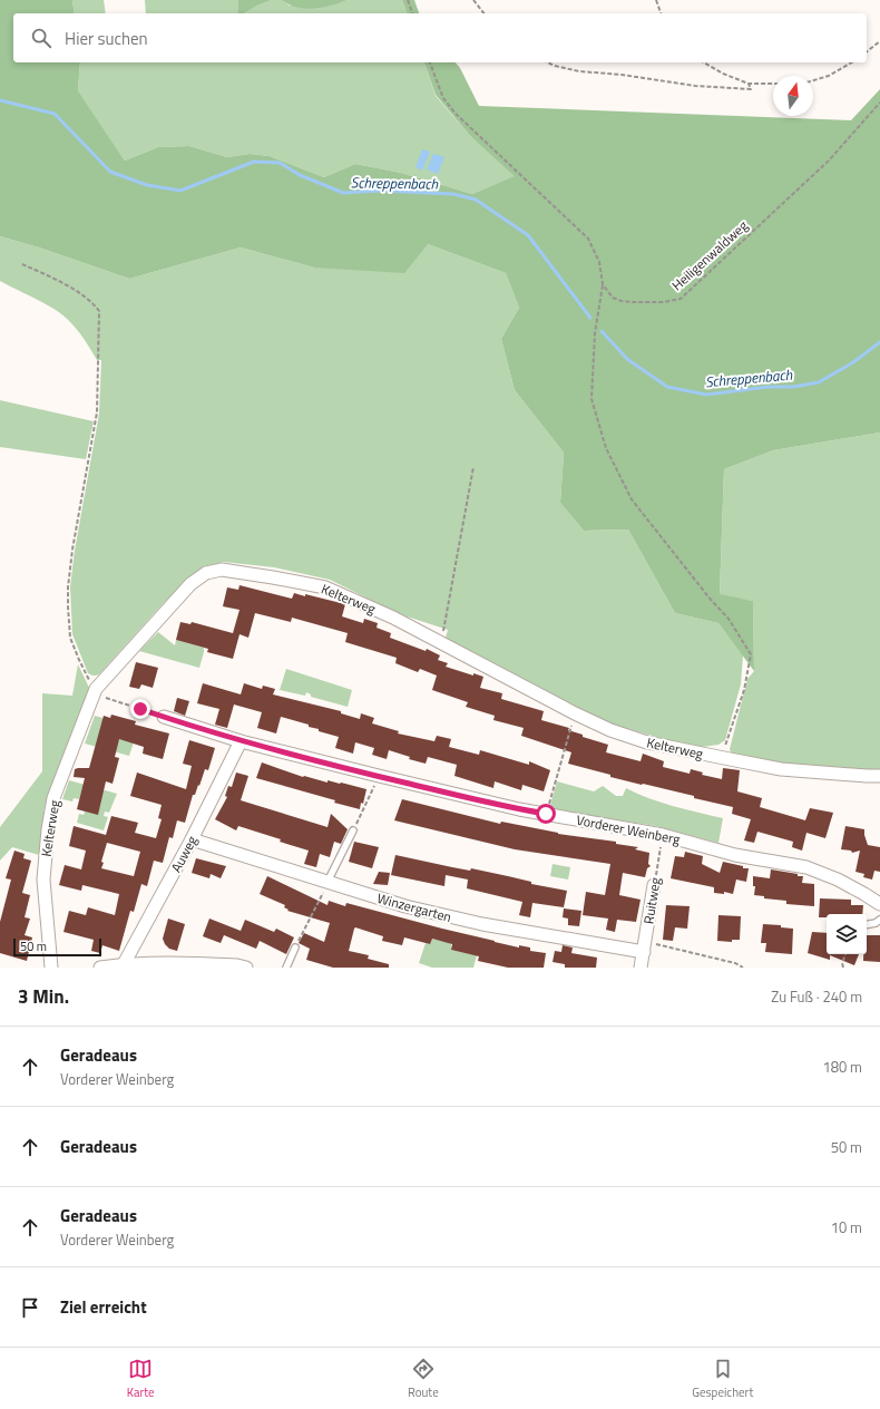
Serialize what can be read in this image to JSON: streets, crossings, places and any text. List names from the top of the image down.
{
  "streets": {
    "street": [
      "Kelterweg",
      "Vorderer Weinberg",
      "Auweg",
      "Ruitweg",
      "Winzergarten"
    ],
    "path": ["Heiligenwaldweg"]
  },
  "crossings": [
    ["Vorderer Weinberg", "Auweg"],
    ["Vorderer Weinberg", "Ruitweg"],
    ["Auweg", "Winzergarten"],
    ["Ruitweg", "Winzergarten"]
  ],
  "water": ["Schreppenbach"],
  "scale_bar": "50 m",
  "north": "top",
  "page": {
    "search": "Hier suchen",
    "scale": "50 m",
    "heading": ["3 Min.", "Zu Fuß · 240 m"],
    "list": [
      ["Geradeaus", "Vorderer Weinberg", "180 m"],
      ["Geradeaus", "50 m"],
      ["Geradeaus", "Vorderer Weinberg", "10 m"],
      "Ziel erreicht"
    ],
    "nav": ["Karte", "Route", "Gespeichert"]
  }
}
